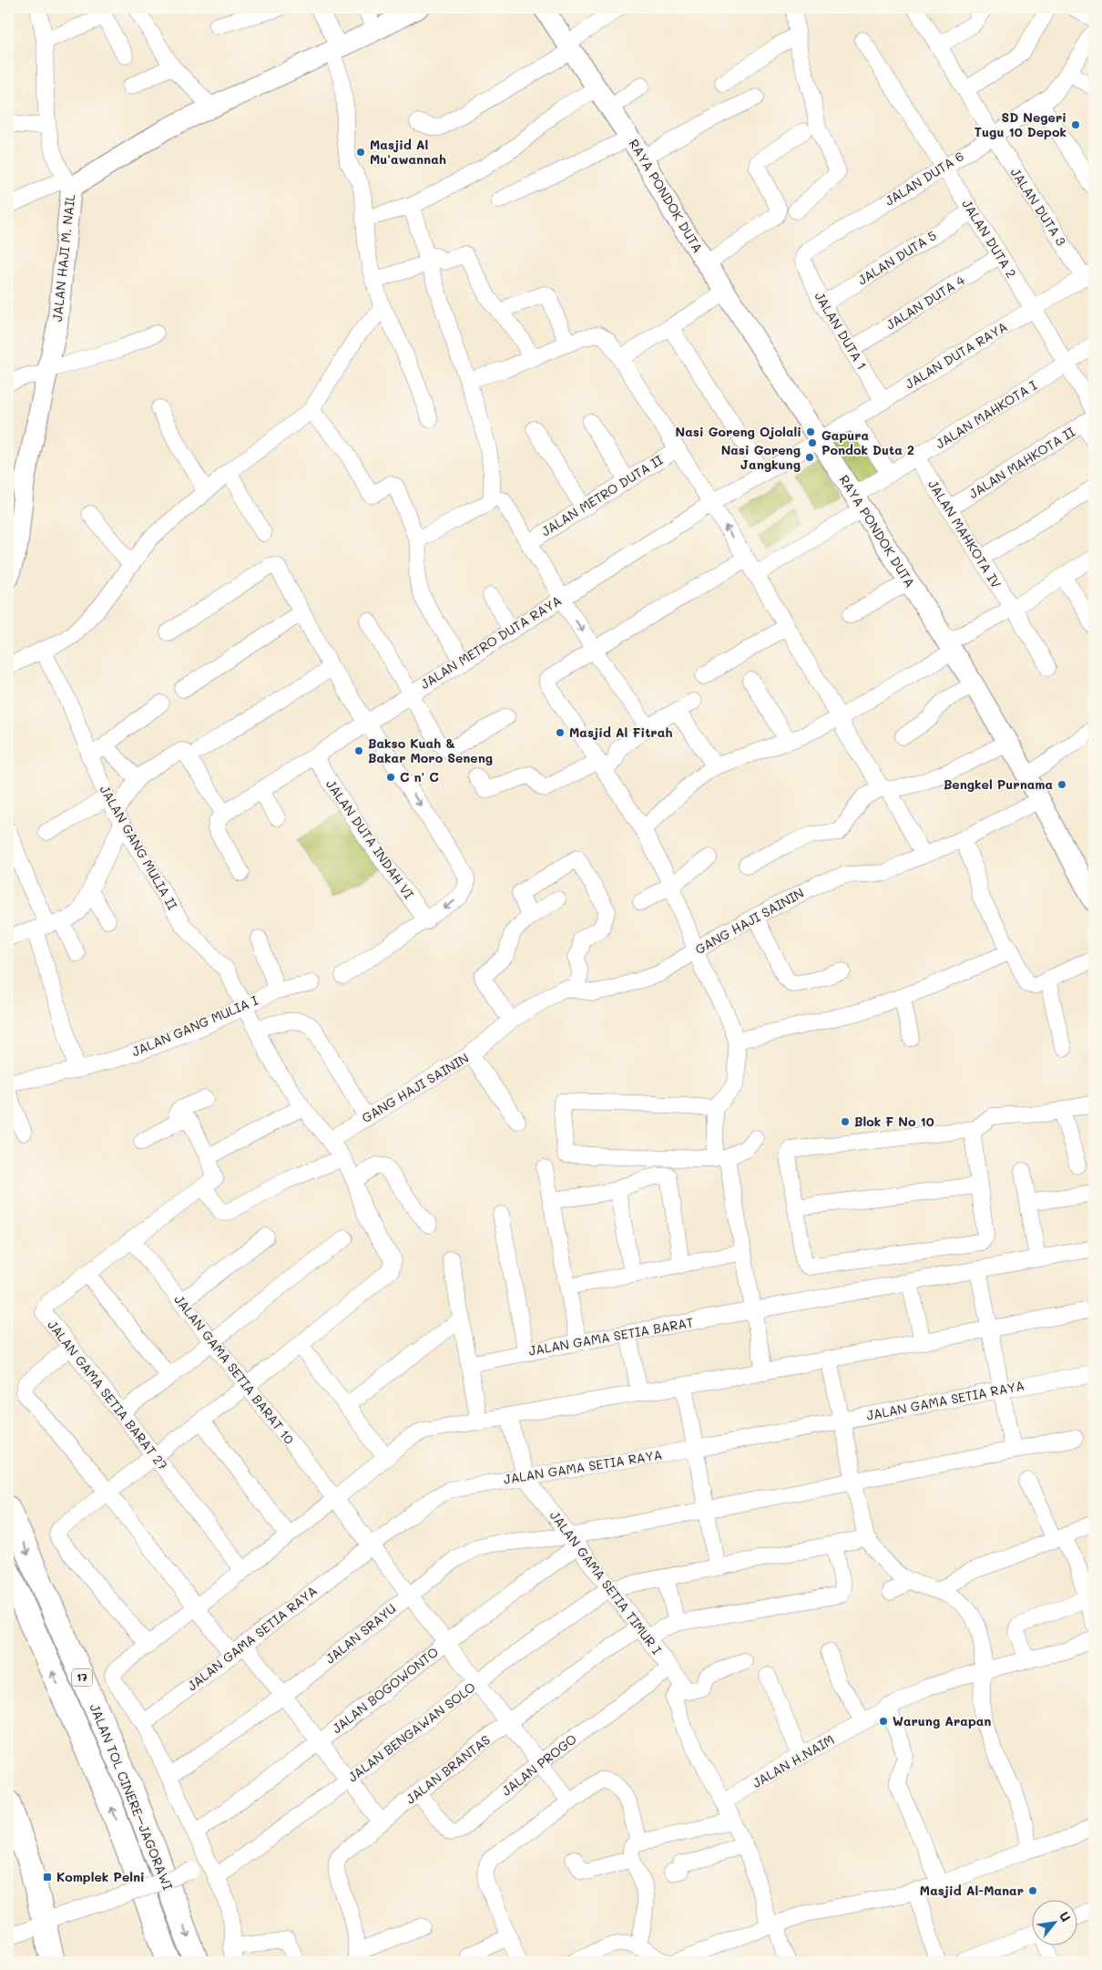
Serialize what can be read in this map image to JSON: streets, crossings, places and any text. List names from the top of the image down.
{
  "streets": {
    "highway": ["17", "JALAN TOL CINERE–JAGORAWI"],
    "main road": ["RAYA PONDOK DUTA", "JALAN HAJI M. NAIL"],
    "street": [
      "JALAN DUTA 6",
      "JALAN DUTA 3",
      "JALAN DUTA 2",
      "JALAN DUTA 5",
      "JALAN DUTA 4",
      "JALAN DUTA 1",
      "JALAN DUTA RAYA",
      "JALAN MAHKOTA I",
      "JALAN MAHKOTA II",
      "JALAN METRO DUTA II",
      "JALAN MAHKOTA IV",
      "JALAN METRO DUTA RAYA",
      "JALAN DUTA INDAH VI",
      "JALAN GANG MULIA II",
      "GANG HAJI SAININ",
      "JALAN GANG MULIA I",
      "JALAN GAMA SETIA BARAT",
      "JALAN GAMA SETIA BARAT 10",
      "JALAN GAMA SETIA BARAT 27",
      "JALAN GAMA SETIA RAYA",
      "JALAN GAMA SETIA TIMUR I",
      "JALAN SRAYU",
      "JALAN BOGOWONTO",
      "JALAN BENGAWAN SOLO",
      "JALAN H.NAIM",
      "JALAN PROGO",
      "JALAN BRANTAS"
    ]
  },
  "crossings": [
    ["JALAN DUTA 6", "JALAN DUTA 3"],
    ["JALAN DUTA 6", "JALAN DUTA 2"],
    ["JALAN DUTA 6", "JALAN DUTA 1"],
    ["RAYA PONDOK DUTA", "JALAN DUTA RAYA"],
    ["RAYA PONDOK DUTA", "JALAN MAHKOTA I"],
    ["RAYA PONDOK DUTA", "JALAN METRO DUTA RAYA"],
    ["RAYA PONDOK DUTA", "GANG HAJI SAININ"],
    ["JALAN DUTA 3", "JALAN DUTA RAYA"],
    ["JALAN DUTA 2", "JALAN DUTA 5"],
    ["JALAN DUTA 2", "JALAN DUTA 4"],
    ["JALAN DUTA 2", "JALAN DUTA RAYA"],
    ["JALAN DUTA 2", "JALAN MAHKOTA I"],
    ["JALAN DUTA 5", "JALAN DUTA 1"],
    ["JALAN DUTA 4", "JALAN DUTA 1"],
    ["JALAN DUTA 1", "JALAN DUTA RAYA"],
    ["JALAN DUTA RAYA", "JALAN METRO DUTA RAYA"],
    ["JALAN MAHKOTA I", "JALAN MAHKOTA IV"],
    ["JALAN MAHKOTA II", "JALAN MAHKOTA IV"],
    ["JALAN METRO DUTA RAYA", "JALAN DUTA INDAH VI"],
    ["JALAN GANG MULIA II", "GANG HAJI SAININ"],
    ["JALAN GANG MULIA II", "JALAN GANG MULIA I"],
    ["JALAN GAMA SETIA BARAT 10", "JALAN GAMA SETIA BARAT 27"],
    ["JALAN GAMA SETIA RAYA", "JALAN GAMA SETIA TIMUR I"],
    ["JALAN GAMA SETIA TIMUR I", "JALAN SRAYU"],
    ["JALAN GAMA SETIA TIMUR I", "JALAN BOGOWONTO"],
    ["JALAN GAMA SETIA TIMUR I", "JALAN BENGAWAN SOLO"],
    ["JALAN GAMA SETIA TIMUR I", "JALAN PROGO"],
    ["JALAN GAMA SETIA TIMUR I", "JALAN BRANTAS"],
    ["JALAN SRAYU", "JALAN BOGOWONTO"],
    ["JALAN PROGO", "JALAN BRANTAS"]
  ],
  "places": {
    "other": [
      "SD Negeri Tugu 10 Depok",
      "Masjid Al Mu'awannah",
      "Nasi Goreng Ojolali",
      "Gapura Pondok Duta 2",
      "Nasi Goreng Jangkung",
      "Masjid Al Fitrah",
      "Bakso Kuah & Bakar Moro Seneng",
      "C n' C",
      "Bengkel Purnama",
      "Blok F No 10",
      "Warung Arapan",
      "Masjid Al-Manar"
    ],
    "transit": ["Komplek Pelni"]
  },
  "north": "top right"
}
